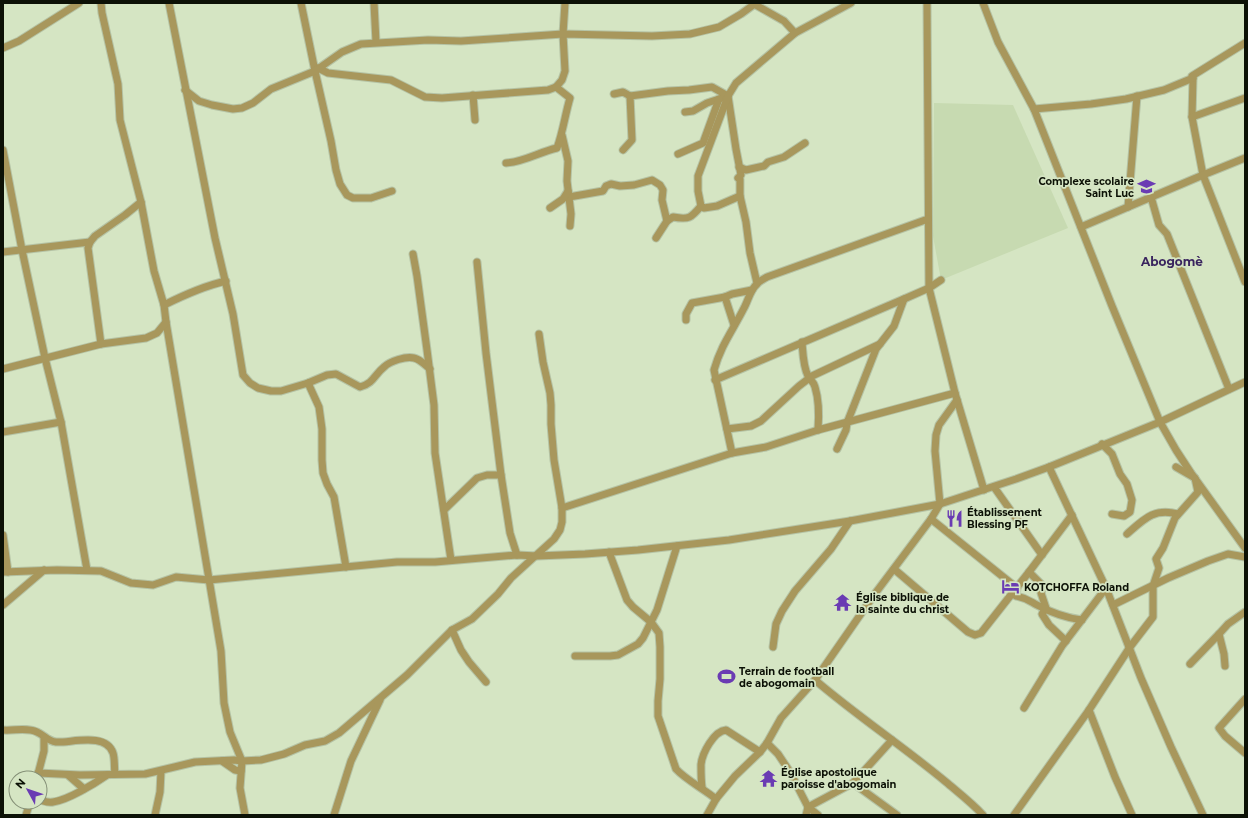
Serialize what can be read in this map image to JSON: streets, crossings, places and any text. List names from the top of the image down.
{
  "districts": ["Abogomè"],
  "places": {
    "school or university": ["Complexe scolaire Saint Luc"],
    "restaurant": ["Établissement Blessing PF"],
    "hotel": ["KOTCHOFFA Roland"],
    "temple": ["Église biblique de la sainte du christ", "Église apostolique paroisse d'abogomain"],
    "sports": ["Terrain de football de abogomain"]
  },
  "north": "top left"
}
